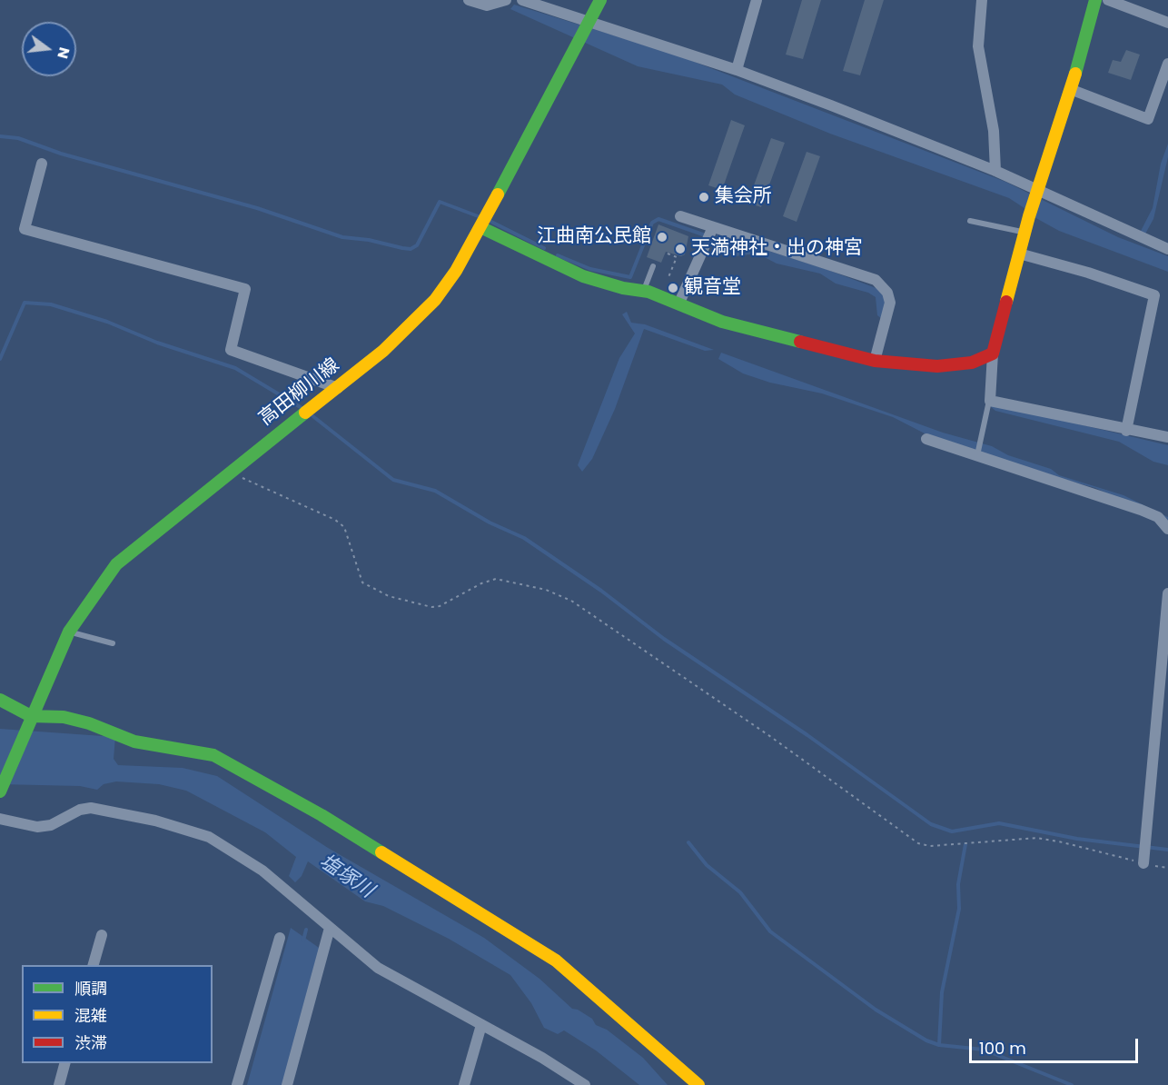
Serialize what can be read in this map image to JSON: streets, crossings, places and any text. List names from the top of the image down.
{
  "streets": {
    "street": ["高田柳川線"]
  },
  "water": ["塩塚川"],
  "places": [
    "集会所",
    "江曲南公民館",
    "天満神社・出の神宮",
    "観音堂"
  ],
  "legend": ["順調", "混雑", "渋滞"],
  "scale_bar": "100 m",
  "north": "right"
}
